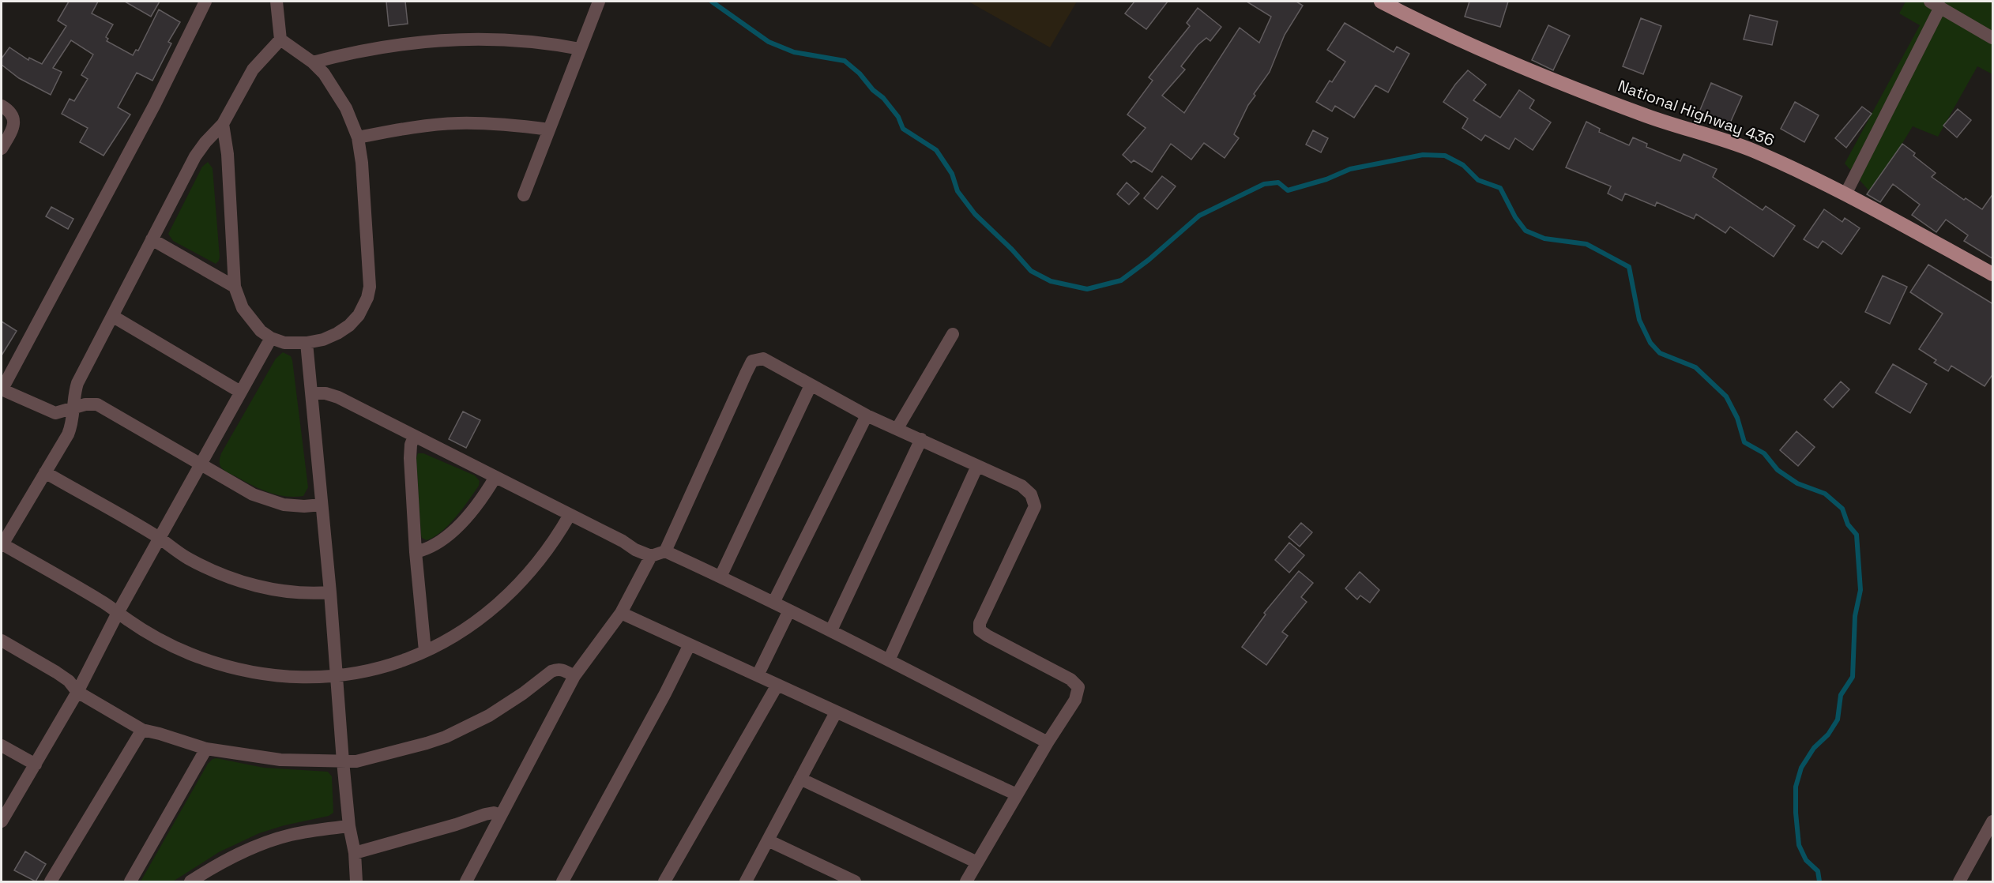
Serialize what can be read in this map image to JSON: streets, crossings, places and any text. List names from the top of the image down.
{
  "streets": {
    "main road": ["National Highway 436"]
  }
}
